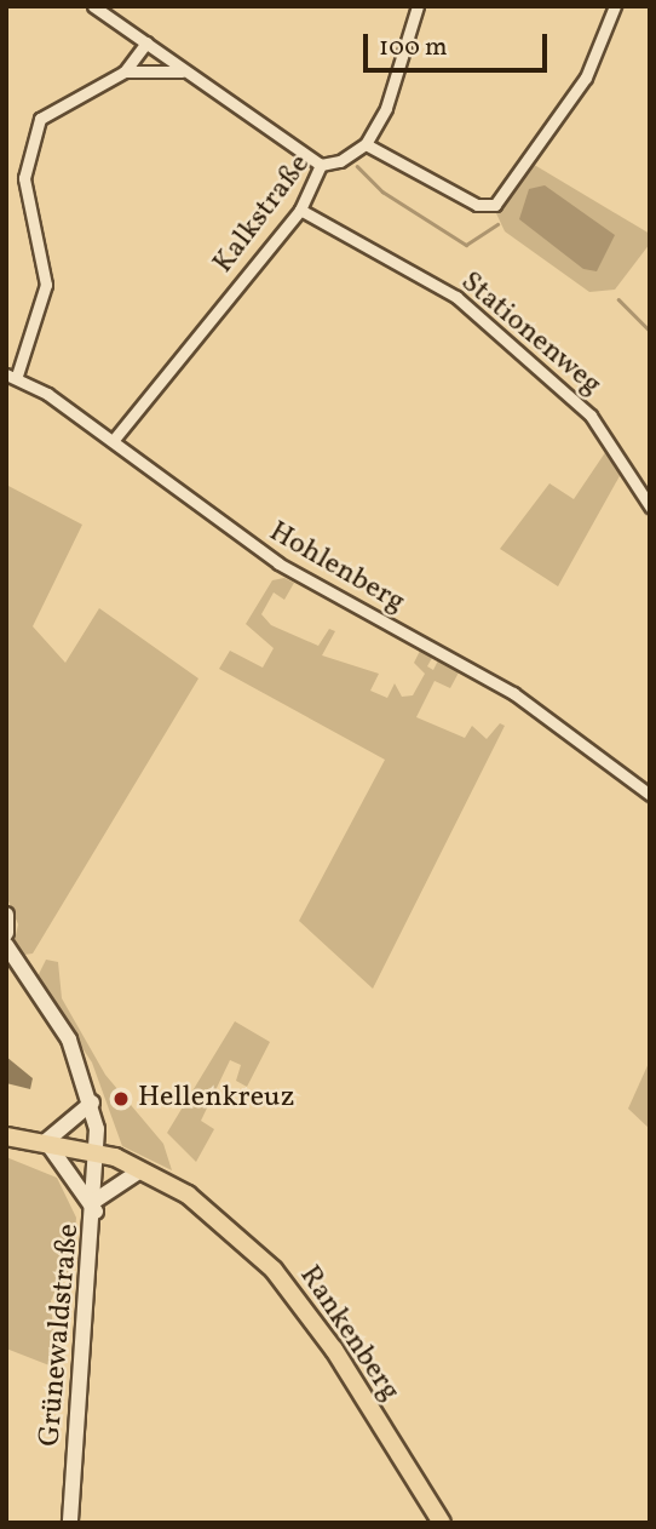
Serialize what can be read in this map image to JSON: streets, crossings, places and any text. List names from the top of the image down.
{
  "streets": {
    "main road": ["Rankenberg", "Grünewaldstraße"],
    "street": ["Kalkstraße", "Stationenweg", "Hohlenberg"]
  },
  "crossings": [
    ["Kalkstraße", "Stationenweg"],
    ["Kalkstraße", "Hohlenberg"],
    ["Rankenberg", "Grünewaldstraße"]
  ],
  "places": ["Hellenkreuz"],
  "scale_bar": "100 m"
}
